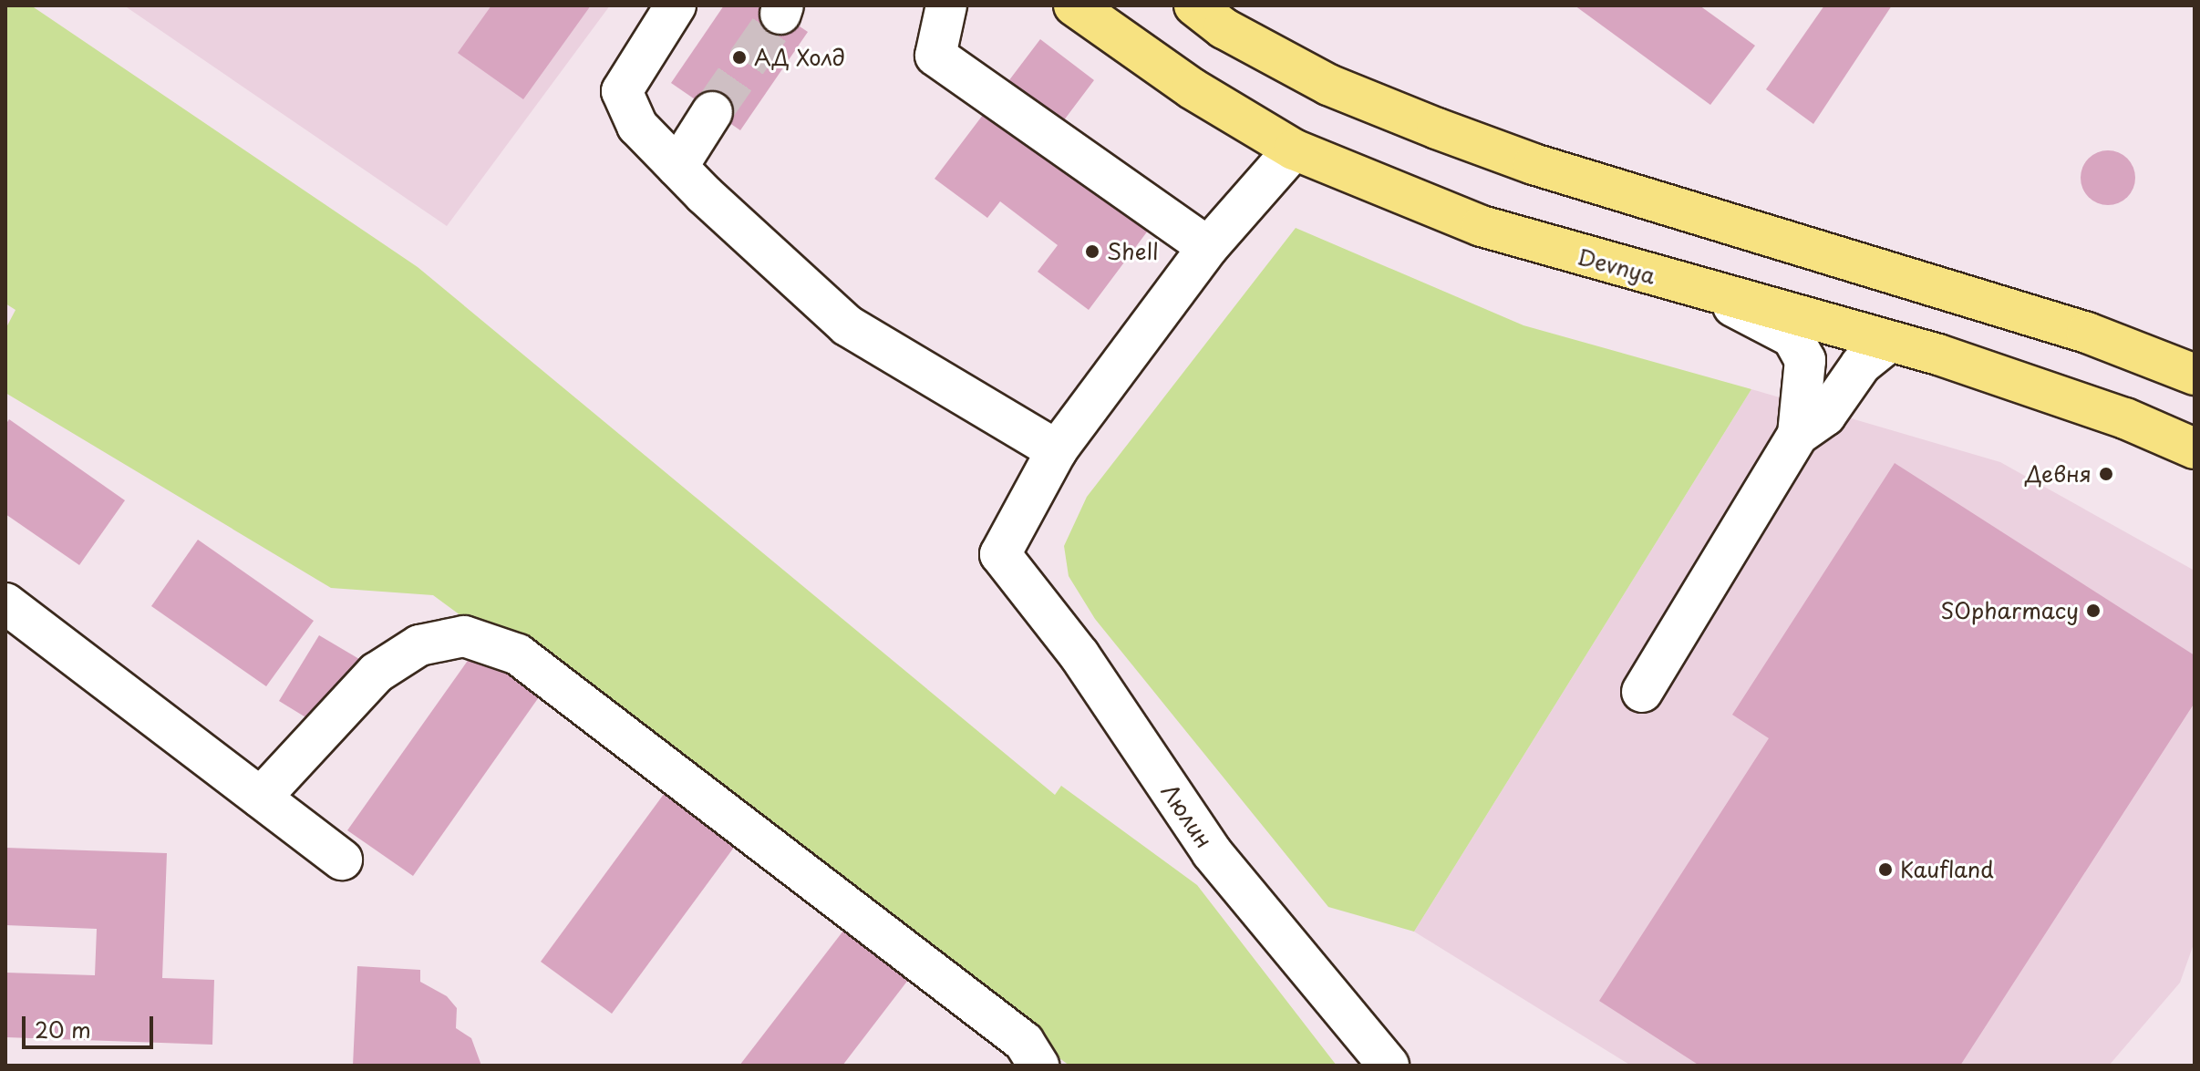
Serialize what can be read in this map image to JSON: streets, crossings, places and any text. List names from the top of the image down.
{
  "streets": {
    "main road": ["Devnya"],
    "lane": ["Люлин"]
  },
  "places": [
    "АД Холд",
    "Shell",
    "Девня",
    "SOpharmacy",
    "Kaufland"
  ],
  "scale_bar": "20 m"
}
